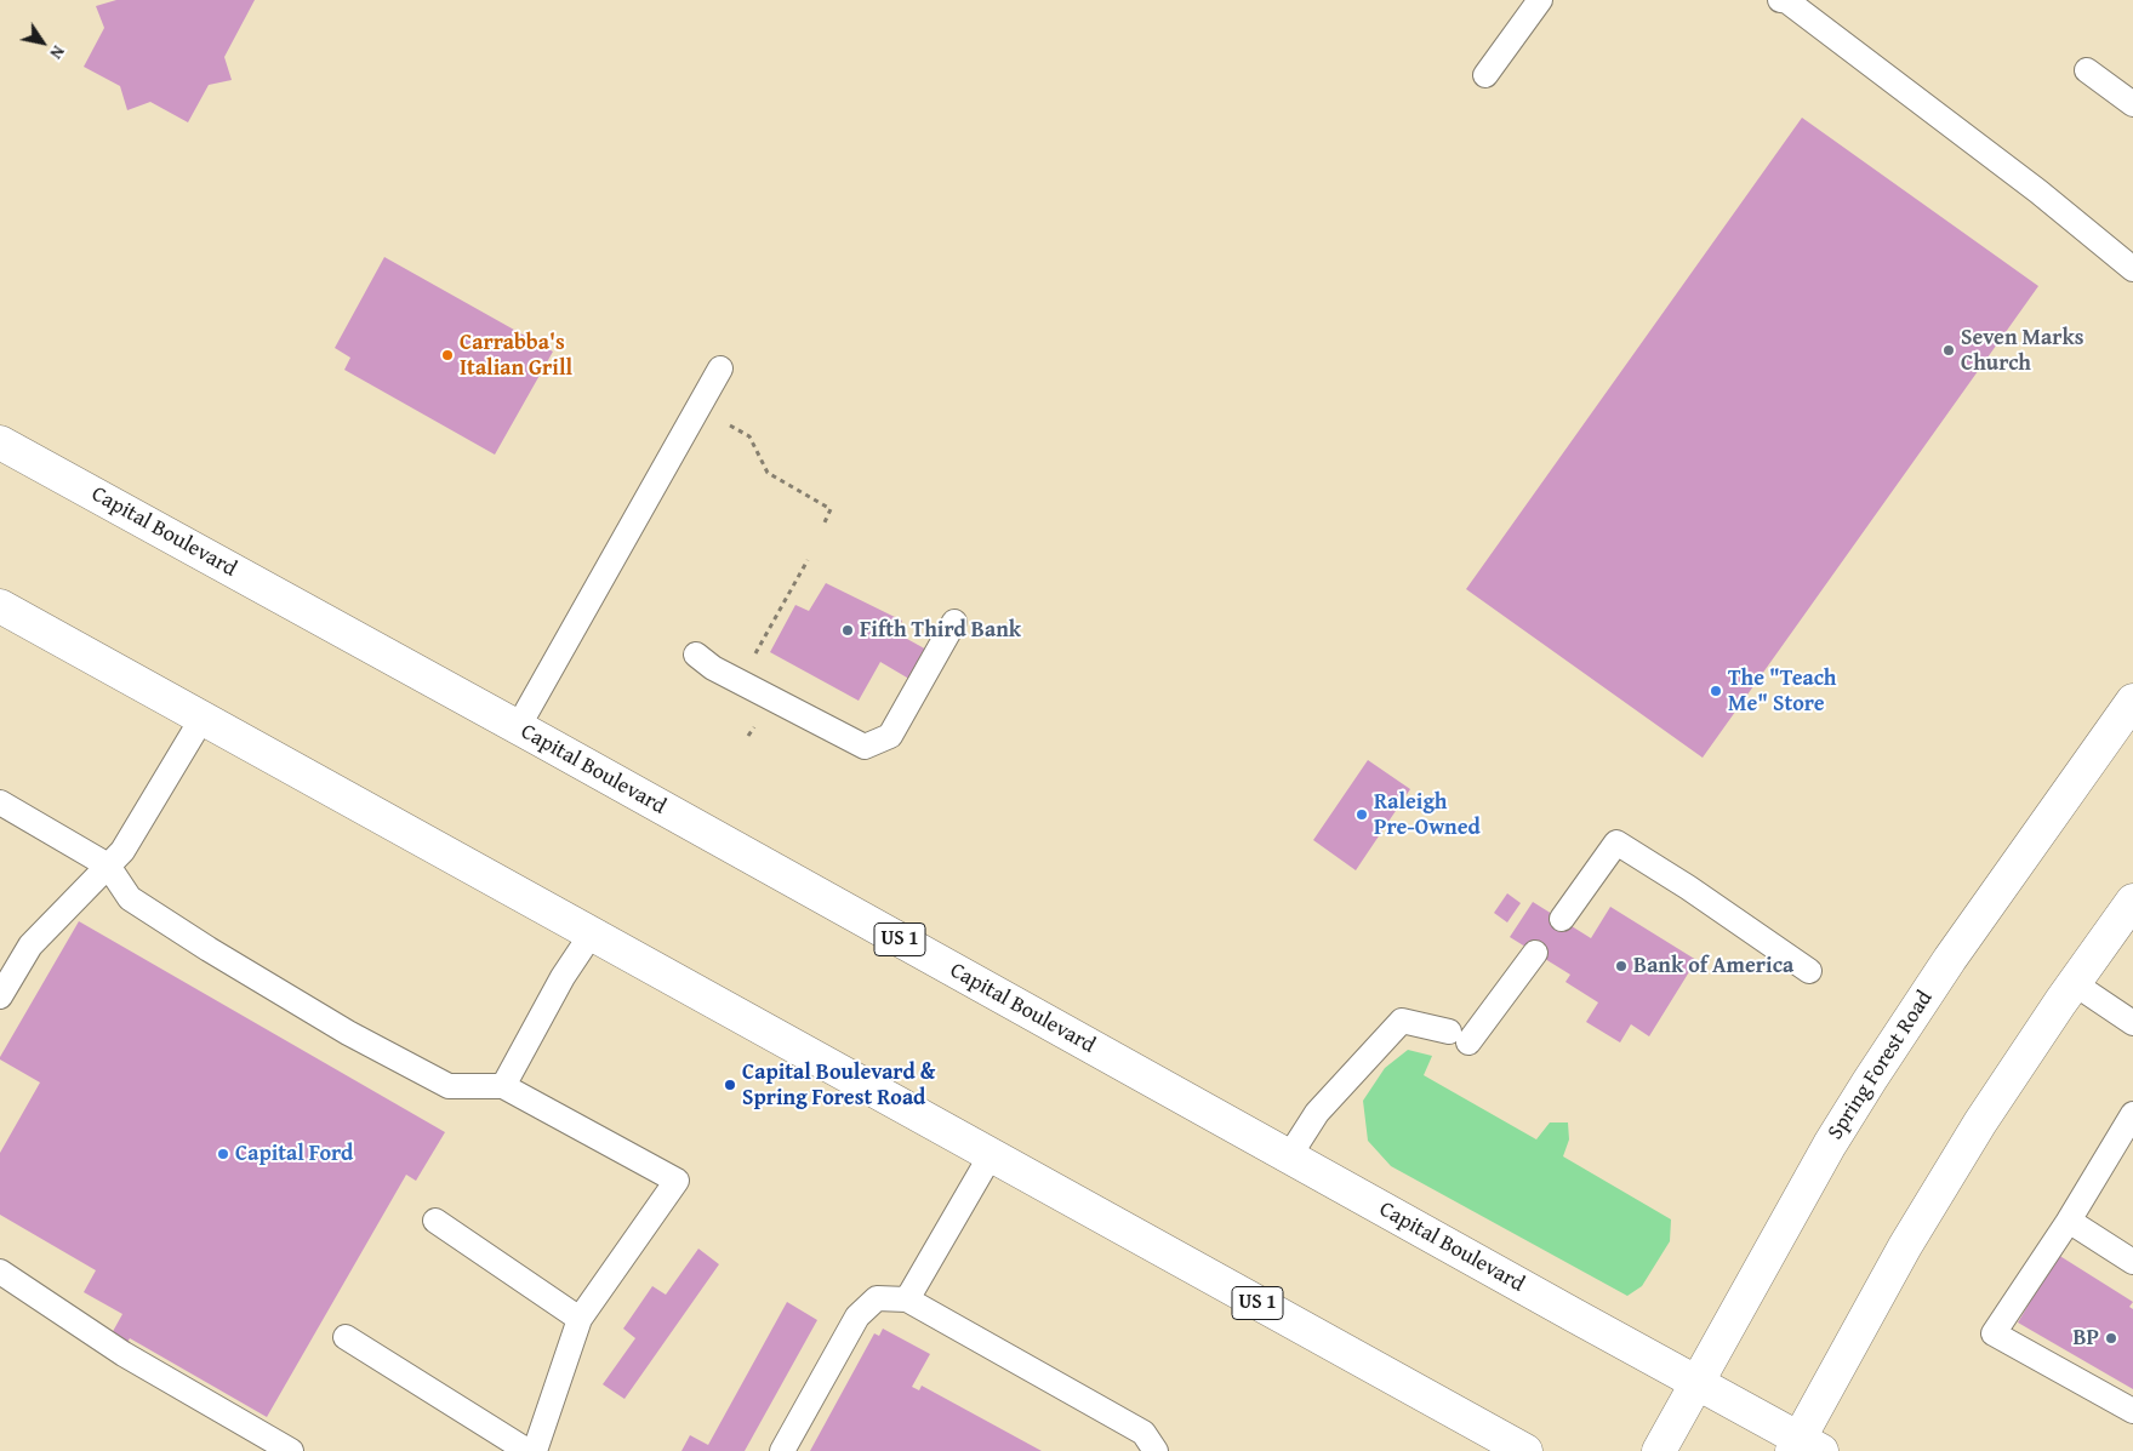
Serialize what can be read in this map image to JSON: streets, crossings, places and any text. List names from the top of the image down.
{
  "streets": {
    "main road": ["Capital Boulevard", "US 1", "Spring Forest Road"]
  },
  "crossings": [
    ["Capital Boulevard", "Spring Forest Road"]
  ],
  "places": [
    "Seven Marks Church",
    "Carrabba's Italian Grill",
    "Fifth Third Bank",
    "The \"Teach Me\" Store",
    "Raleigh Pre-Owned",
    "Bank of America",
    "Capital Boulevard & Spring Forest Road",
    "Capital Ford",
    "BP"
  ],
  "north": "bottom right"
}
